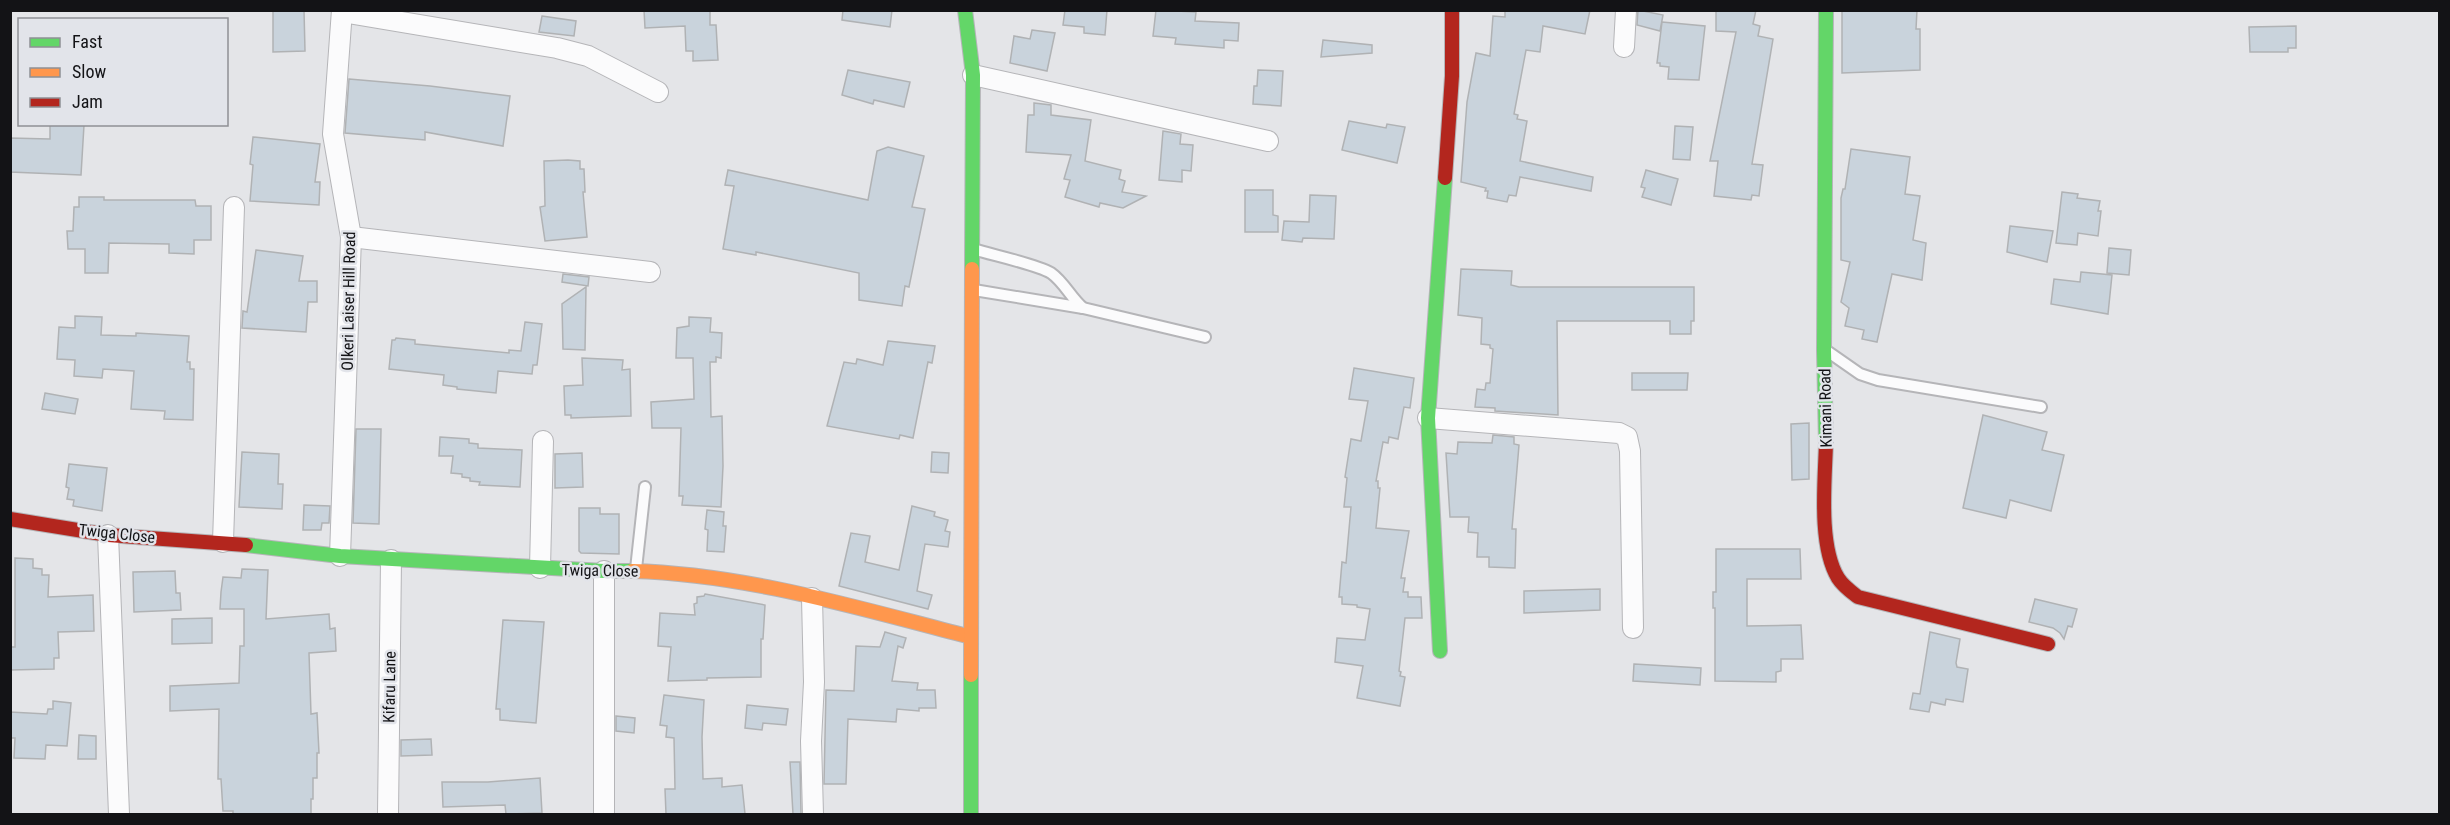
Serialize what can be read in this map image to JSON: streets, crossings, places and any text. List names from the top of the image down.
{
  "streets": {
    "street": [
      "Olkeri Laiser Hill Road",
      "Kimani Road",
      "Twiga Close",
      "Kifaru Lane"
    ]
  },
  "crossings": [
    ["Olkeri Laiser Hill Road", "Twiga Close"],
    ["Twiga Close", "Kifaru Lane"]
  ],
  "legend": ["Fast", "Slow", "Jam"]
}
